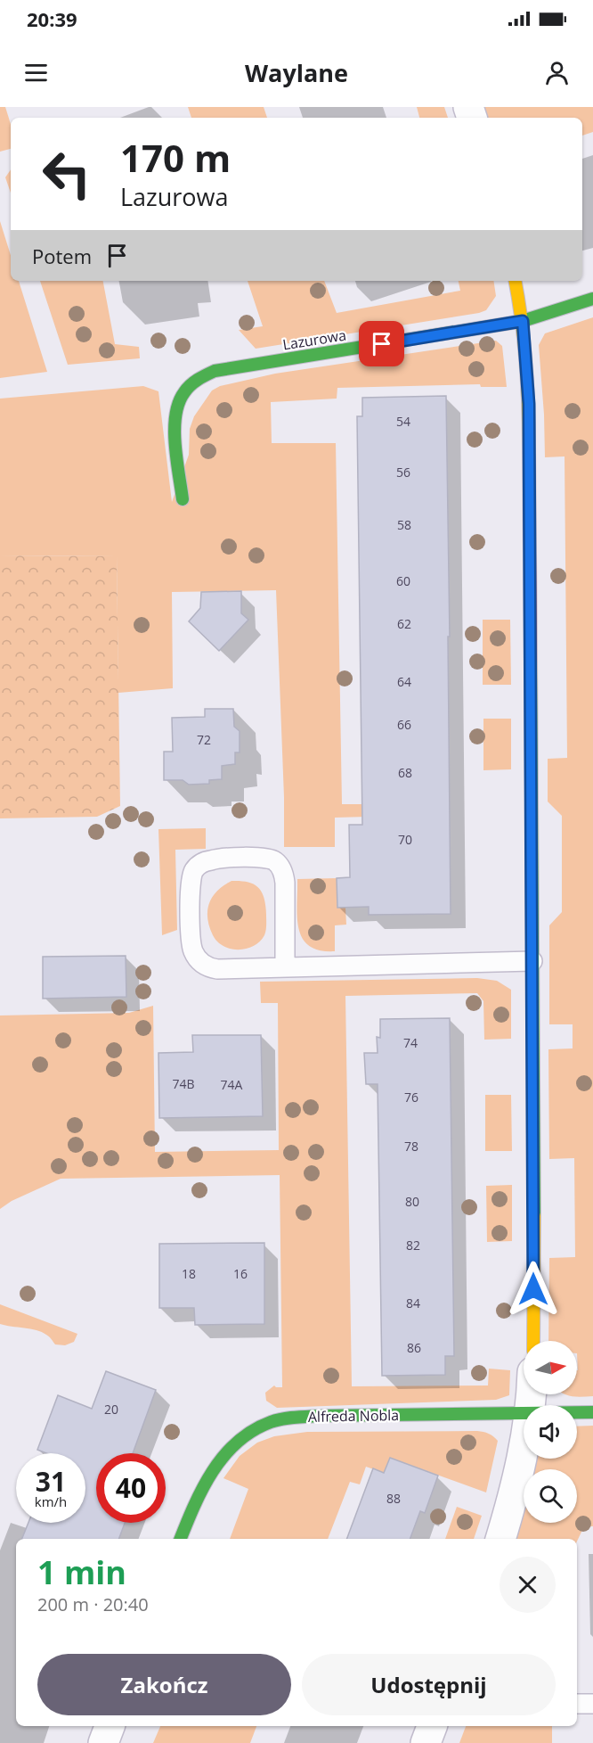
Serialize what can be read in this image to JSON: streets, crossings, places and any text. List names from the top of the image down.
{
  "streets": {
    "street": ["Lazurowa", "Alfreda Nobla"]
  },
  "house_numbers": [
    "54",
    "56",
    "58",
    "60",
    "62",
    "64",
    "66",
    "72",
    "68",
    "70",
    "74",
    "74B",
    "74A",
    "76",
    "78",
    "80",
    "82",
    "18",
    "16",
    "84",
    "86",
    "20",
    "88"
  ],
  "north": "right",
  "page": {
    "status": "20:39",
    "header": "Waylane",
    "turn": ["170 m", "Lazurowa"],
    "then": "Potem",
    "speed": "31 km/h",
    "limit": "40",
    "heading": ["1 min", "200 m · 20:40"],
    "buttons": ["Zakończ", "Udostępnij"]
  }
}
